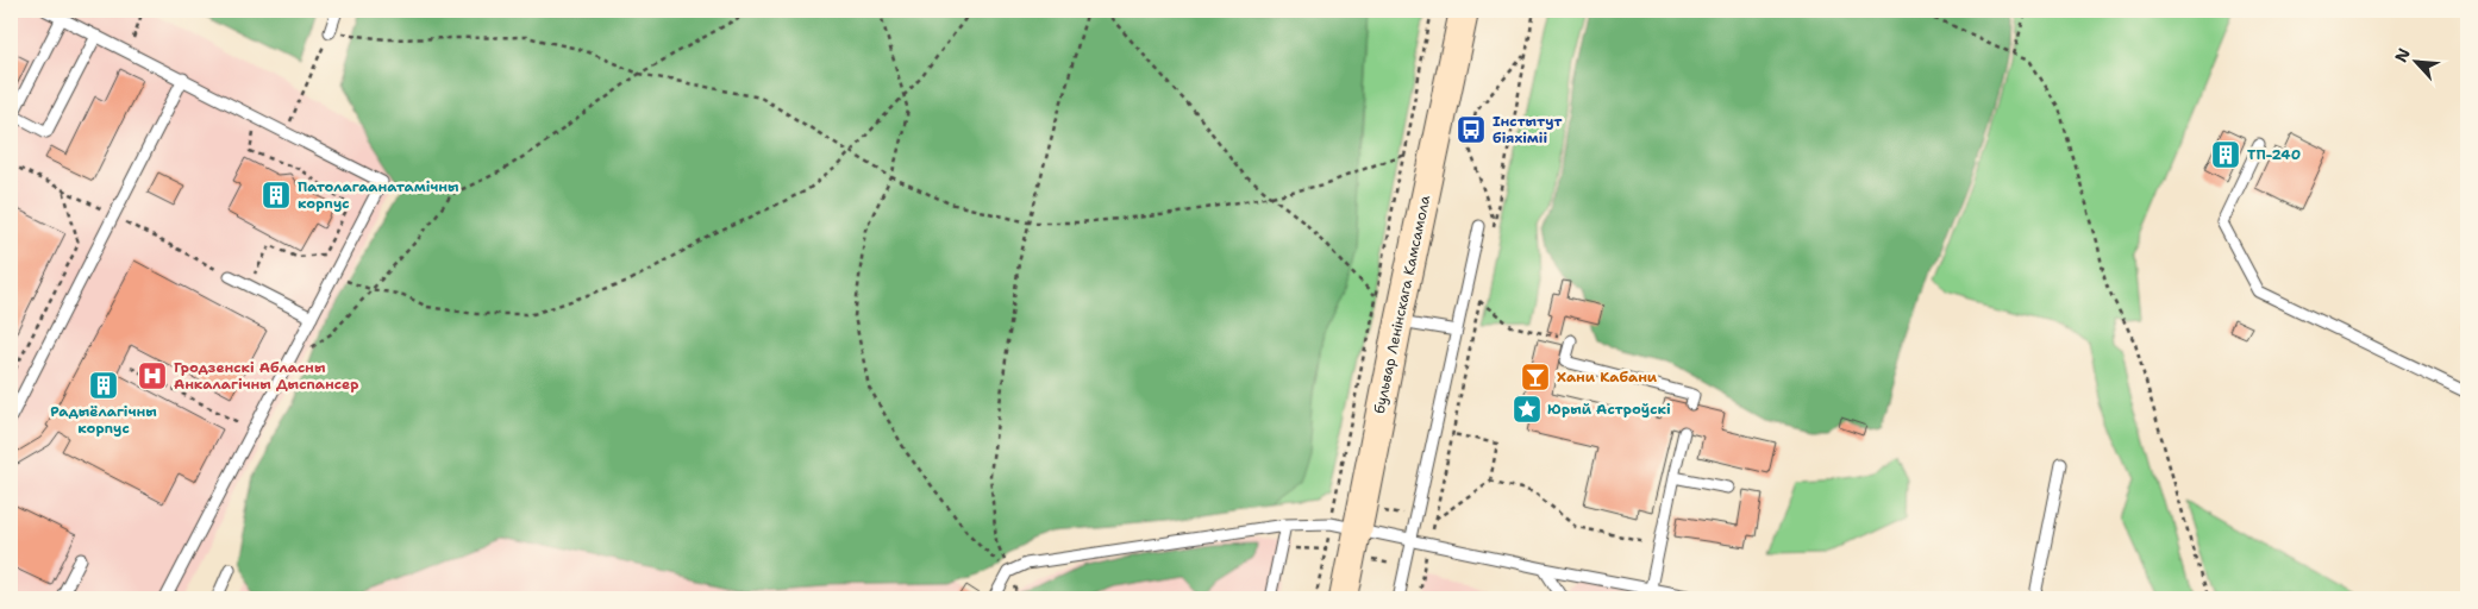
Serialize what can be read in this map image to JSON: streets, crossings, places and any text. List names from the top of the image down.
{
  "streets": {
    "street": ["бульвар Ленінскага Камсамола"]
  },
  "places": {
    "bus stop": ["Інстытут біяхіміі"],
    "building": ["ТП-240", "Патолагаанатамічны корпус", "Радыёлагічны корпус"],
    "hospital": ["Гродзенскі Абласны Анкалагічны Дыспансер"],
    "bar": ["Хани Кабани"],
    "place": ["Юрый Астроўскі"]
  },
  "north": "top left"
}
